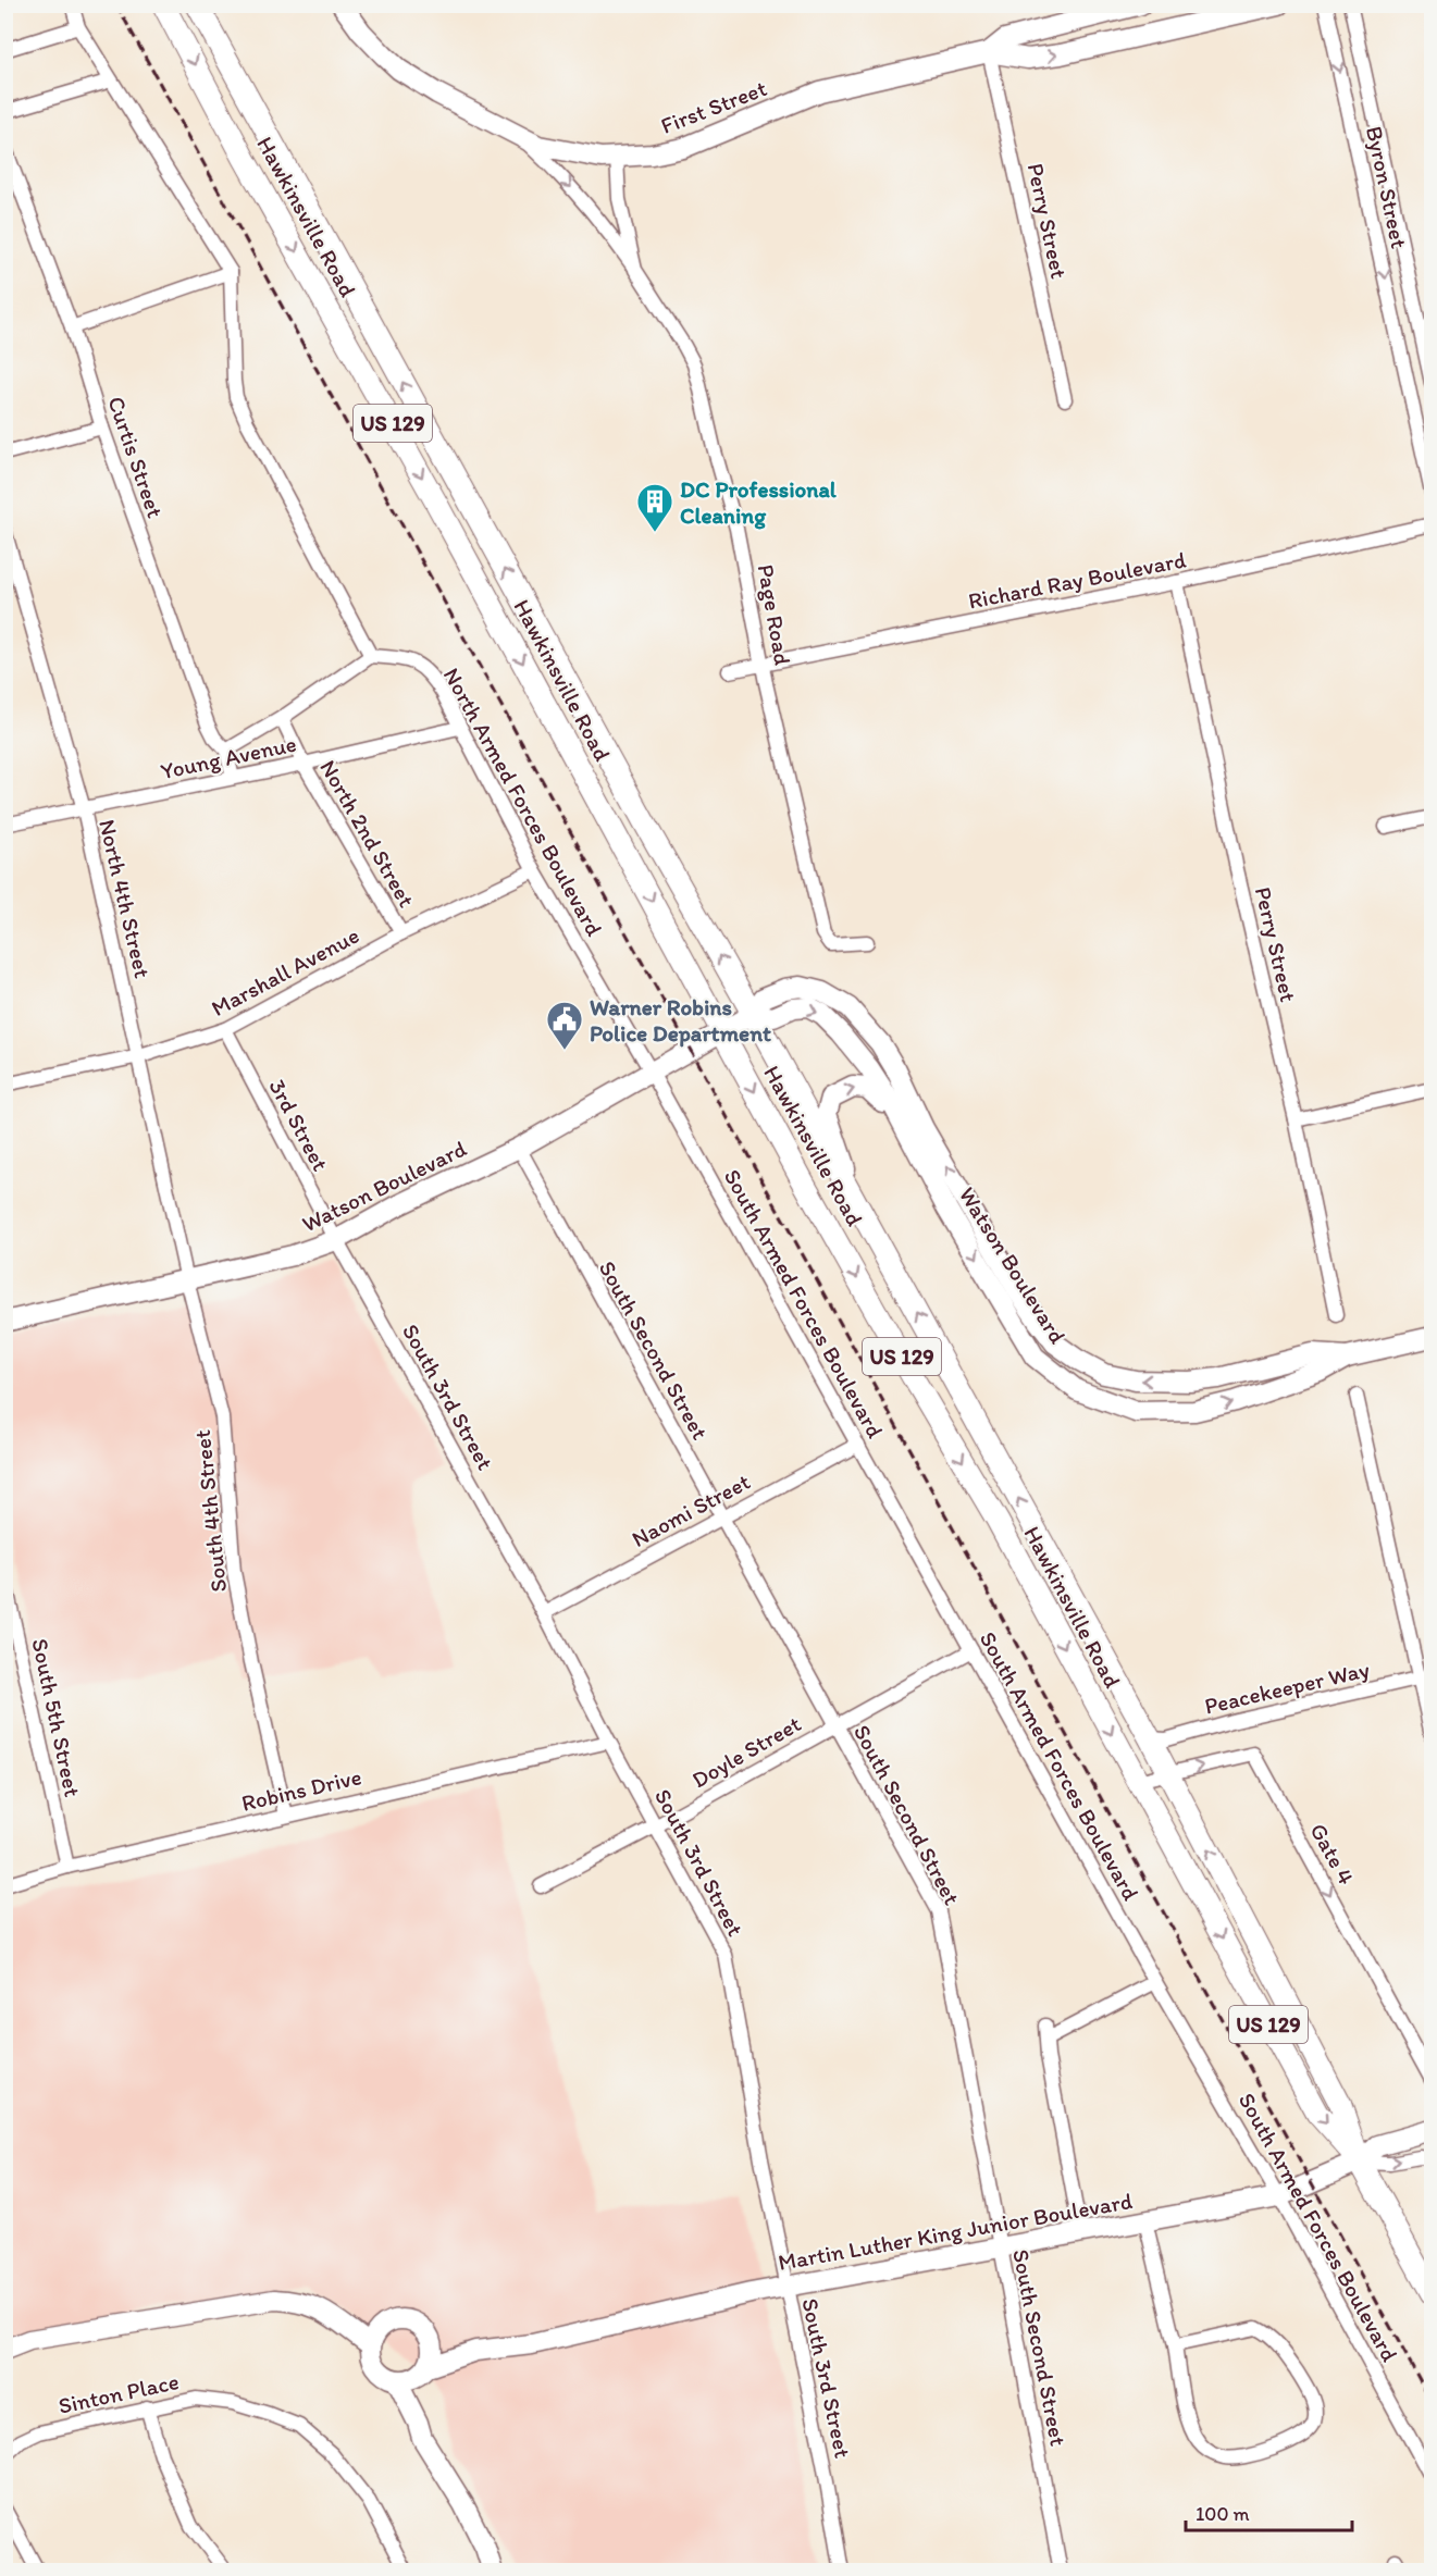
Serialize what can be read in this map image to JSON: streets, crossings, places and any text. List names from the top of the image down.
{
  "streets": {
    "main road": ["Hawkinsville Road", "US 129"],
    "street": [
      "First Street",
      "Byron Street",
      "Perry Street",
      "Curtis Street",
      "Richard Ray Boulevard",
      "Page Road",
      "Young Avenue",
      "North Armed Forces Boulevard",
      "North 2nd Street",
      "North 4th Street",
      "Marshall Avenue",
      "3rd Street",
      "Watson Boulevard",
      "South Armed Forces Boulevard",
      "South Second Street",
      "South 3rd Street",
      "Naomi Street",
      "South 4th Street",
      "Peacekeeper Way",
      "South 5th Street",
      "Doyle Street",
      "Robins Drive",
      "Gate 4",
      "Martin Luther King Junior Boulevard",
      "Sinton Place"
    ]
  },
  "crossings": [
    ["First Street", "Perry Street"],
    ["First Street", "Page Road"],
    ["Hawkinsville Road", "Watson Boulevard"],
    ["Hawkinsville Road", "Peacekeeper Way"],
    ["Hawkinsville Road", "Gate 4"],
    ["Hawkinsville Road", "Martin Luther King Junior Boulevard"],
    ["Perry Street", "Richard Ray Boulevard"],
    ["Curtis Street", "Young Avenue"],
    ["Richard Ray Boulevard", "Page Road"],
    ["Young Avenue", "North Armed Forces Boulevard"],
    ["Young Avenue", "North 2nd Street"],
    ["Young Avenue", "North 4th Street"],
    ["North Armed Forces Boulevard", "Marshall Avenue"],
    ["North Armed Forces Boulevard", "Watson Boulevard"],
    ["North Armed Forces Boulevard", "South Armed Forces Boulevard"],
    ["North 2nd Street", "Marshall Avenue"],
    ["North 4th Street", "Marshall Avenue"],
    ["North 4th Street", "Watson Boulevard"],
    ["North 4th Street", "South 4th Street"],
    ["Marshall Avenue", "3rd Street"],
    ["3rd Street", "Watson Boulevard"],
    ["3rd Street", "South 3rd Street"],
    ["Watson Boulevard", "South Armed Forces Boulevard"],
    ["Watson Boulevard", "South Second Street"],
    ["Watson Boulevard", "South 3rd Street"],
    ["Watson Boulevard", "South 4th Street"],
    ["South Armed Forces Boulevard", "Naomi Street"],
    ["South Armed Forces Boulevard", "Doyle Street"],
    ["South Armed Forces Boulevard", "Martin Luther King Junior Boulevard"],
    ["South Second Street", "Naomi Street"],
    ["South Second Street", "Doyle Street"],
    ["South Second Street", "Martin Luther King Junior Boulevard"],
    ["South 3rd Street", "Naomi Street"],
    ["South 3rd Street", "Doyle Street"],
    ["South 3rd Street", "Robins Drive"],
    ["South 3rd Street", "Martin Luther King Junior Boulevard"],
    ["South 4th Street", "Robins Drive"],
    ["South 5th Street", "Robins Drive"]
  ],
  "one_way": ["Gate 4"],
  "places": {
    "building": ["DC Professional Cleaning"],
    "public building": ["Warner Robins Police Department"]
  },
  "scale_bar": "100 m"
}
